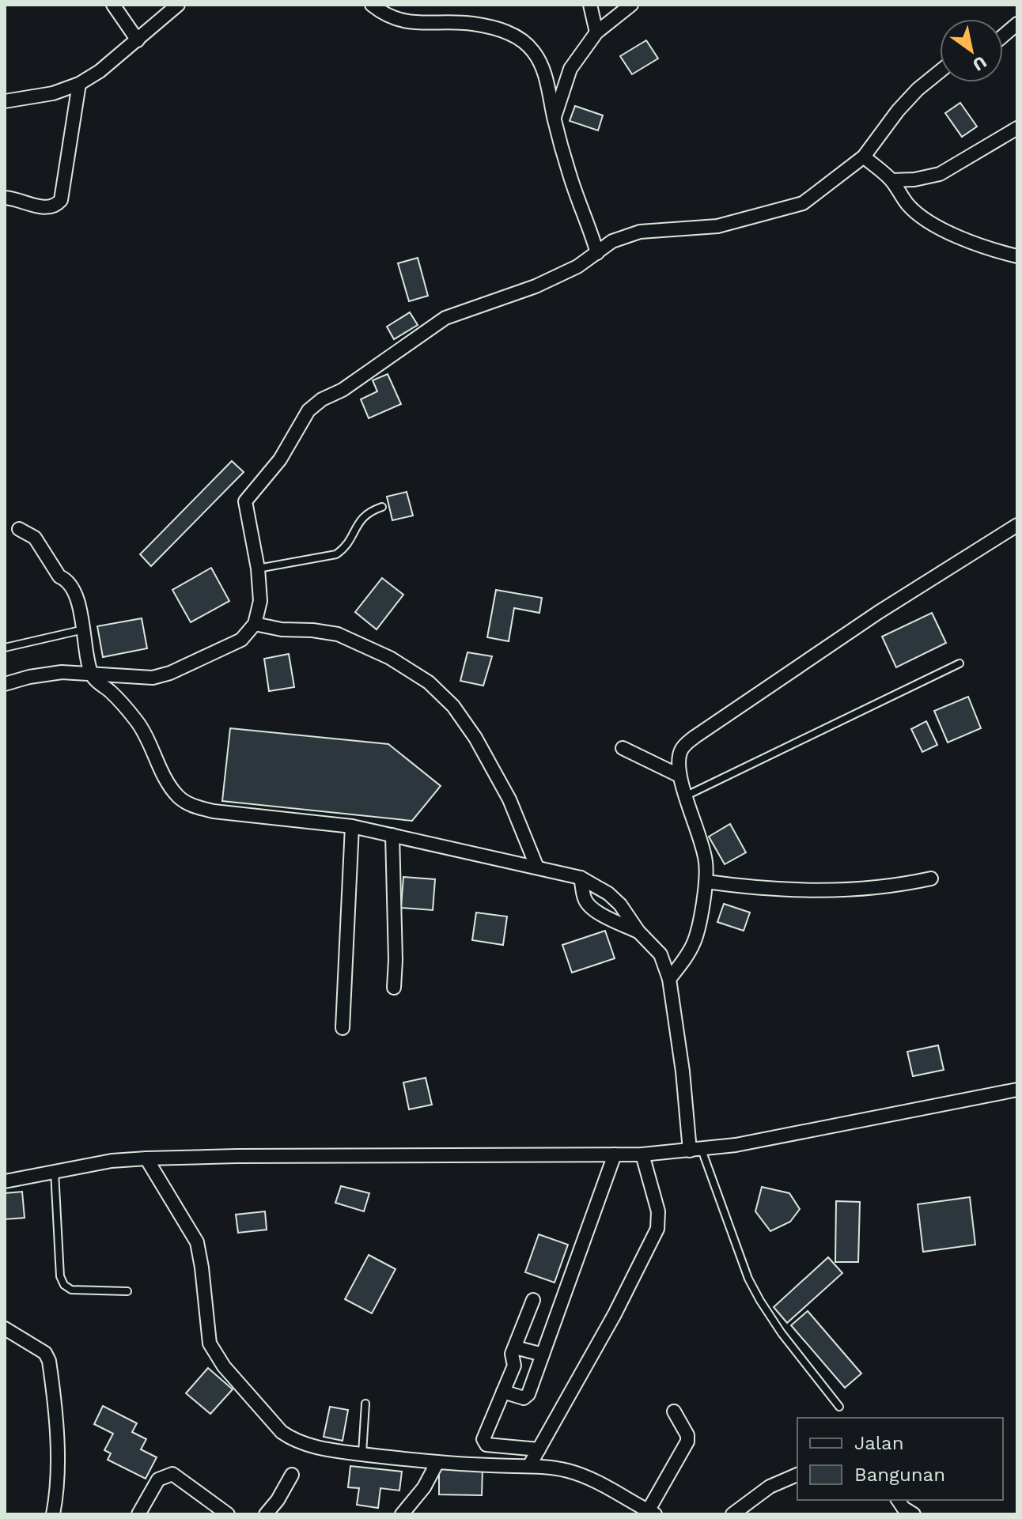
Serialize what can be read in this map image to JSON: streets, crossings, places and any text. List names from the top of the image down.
{
  "legend": ["Jalan", "Bangunan"],
  "north": "bottom right"
}
